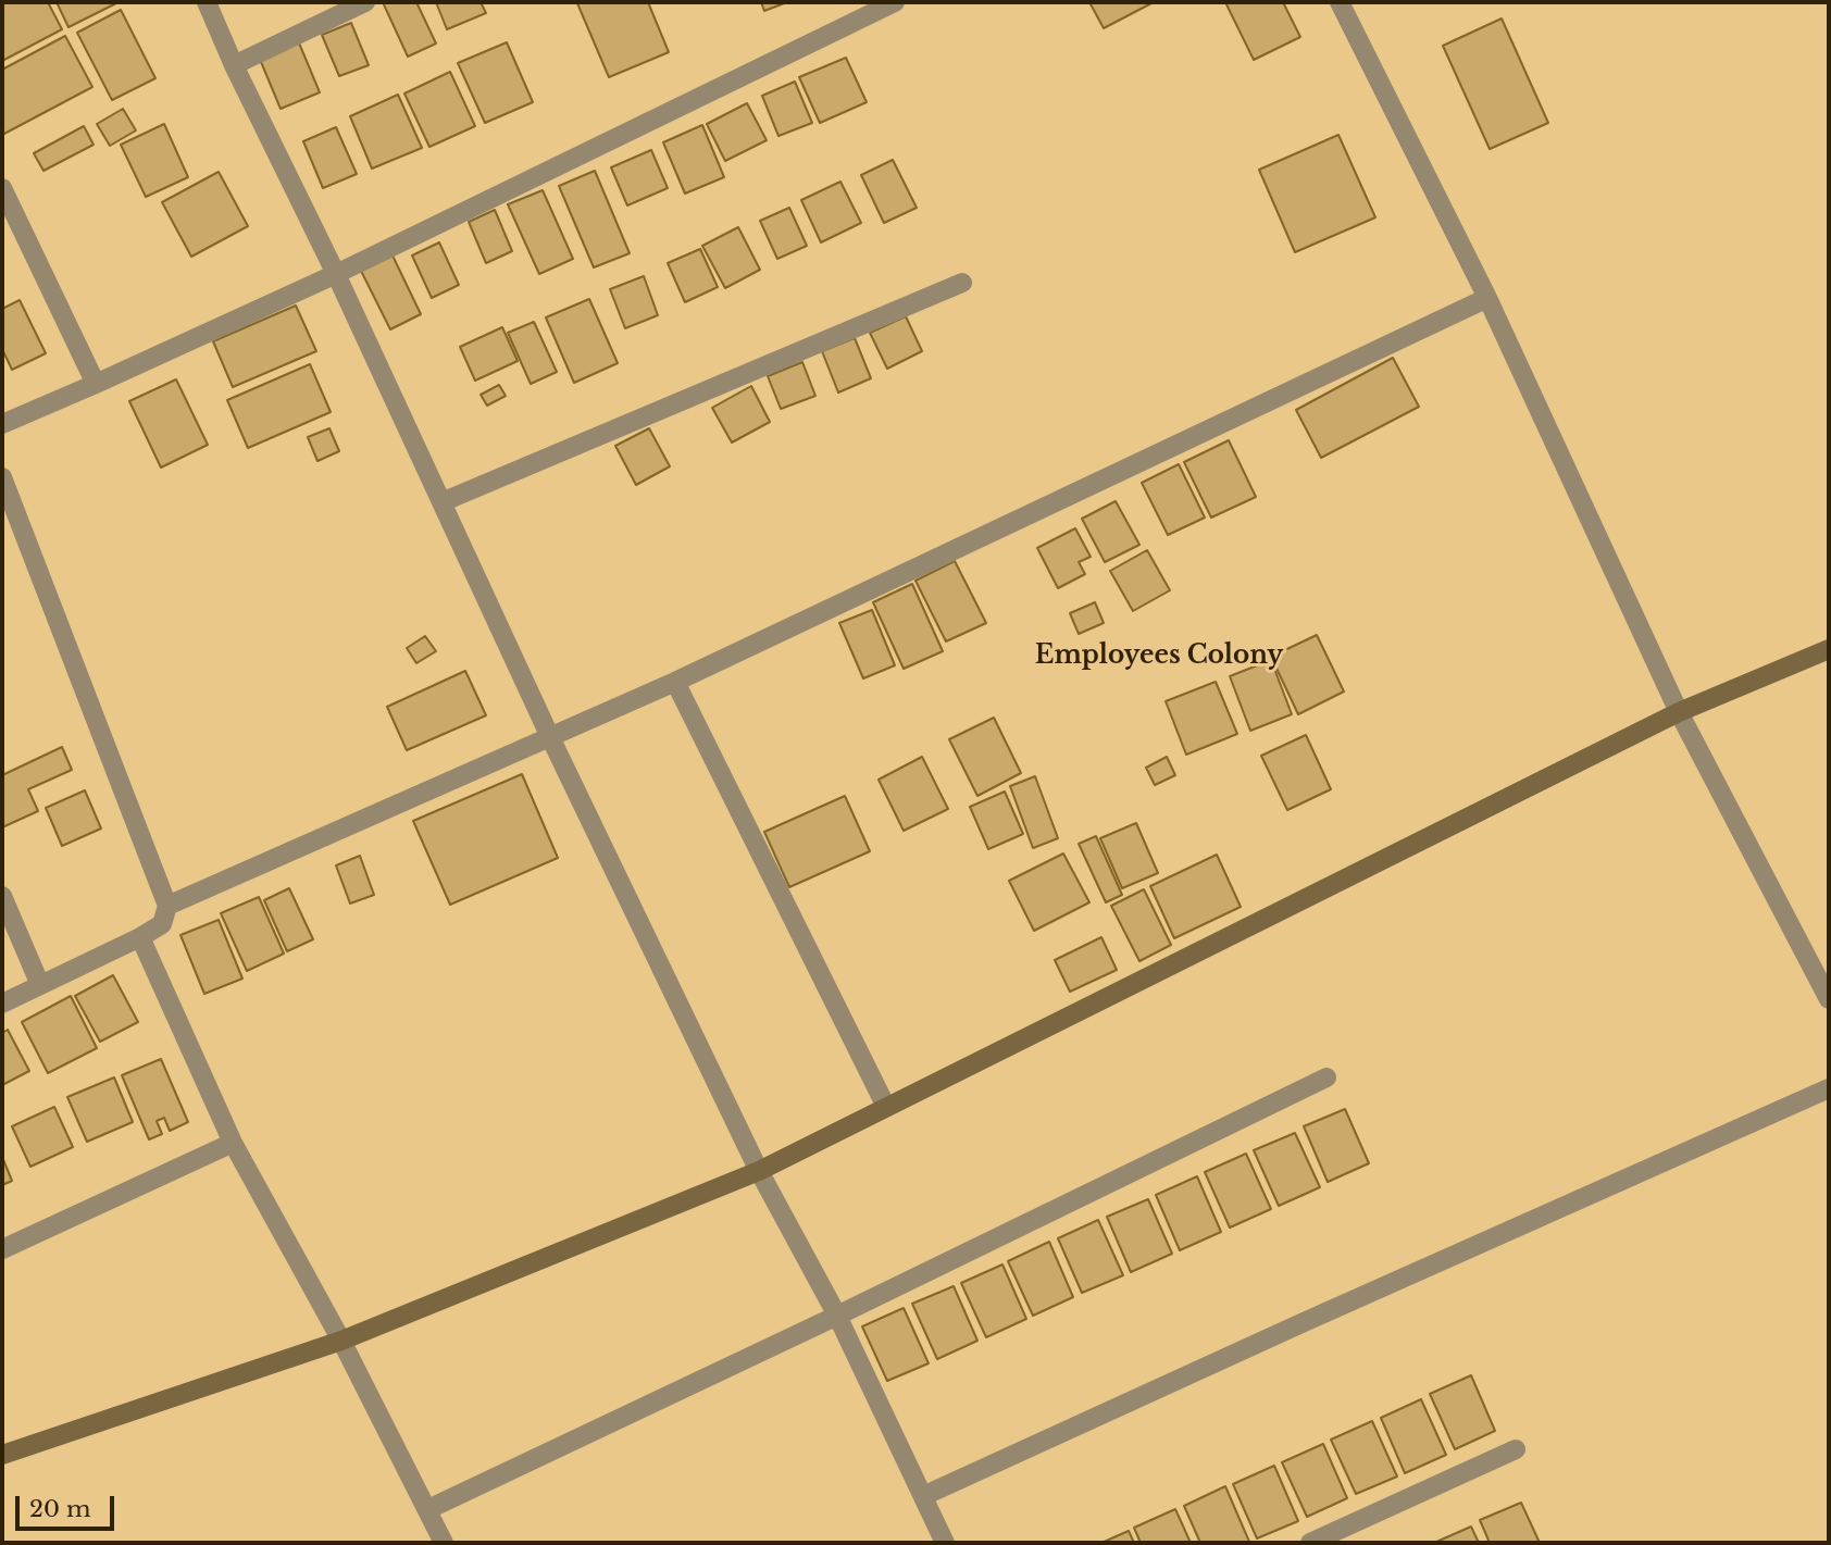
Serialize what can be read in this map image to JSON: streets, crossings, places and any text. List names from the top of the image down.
{
  "districts": ["Employees Colony"],
  "scale_bar": "20 m"
}
